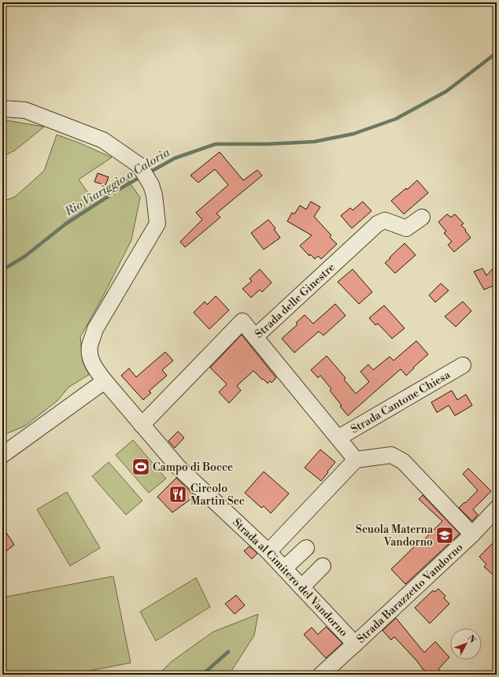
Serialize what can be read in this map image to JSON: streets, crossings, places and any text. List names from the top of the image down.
{
  "streets": {
    "street": [
      "Strada delle Ginestre",
      "Strada Cantone Chiesa",
      "Strada al Cimitero del Vandorno",
      "Strada Barazzetto Vandorno"
    ]
  },
  "crossings": [
    ["Strada delle Ginestre", "Strada Cantone Chiesa"],
    ["Strada delle Ginestre", "Strada al Cimitero del Vandorno"],
    ["Strada al Cimitero del Vandorno", "Strada Barazzetto Vandorno"]
  ],
  "water": ["Rio Viariggio o Caloria"],
  "places": {
    "sports": ["Campo di Bocce"],
    "restaurant": ["Circolo Martin Sec"],
    "school or university": ["Scuola Materna Vandorno"]
  },
  "north": "top right"
}
